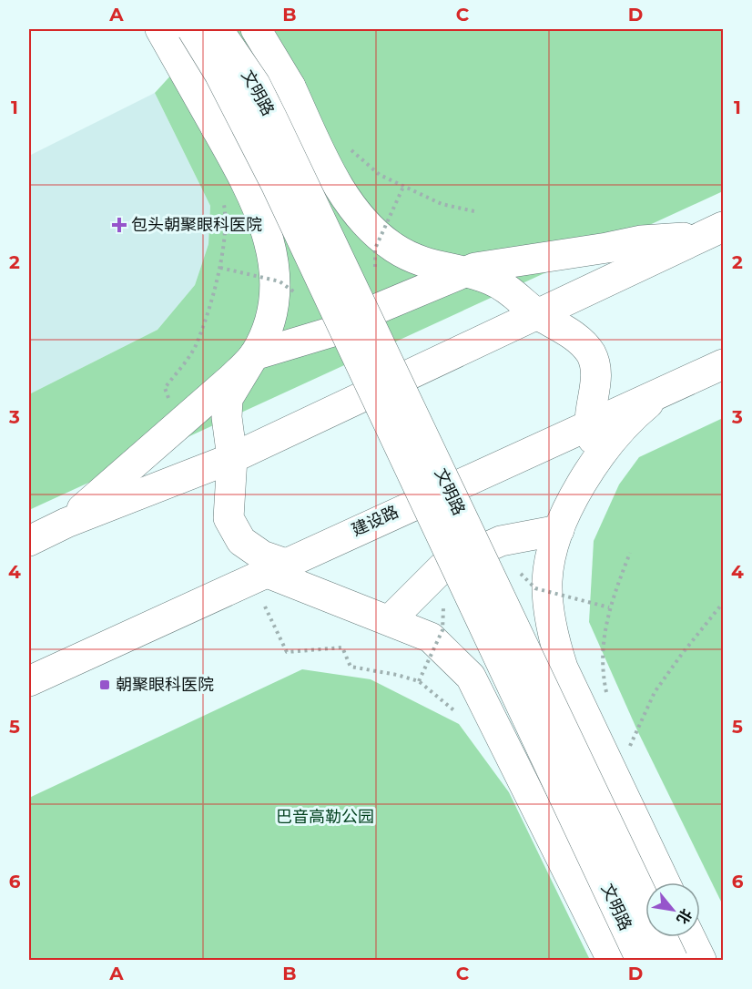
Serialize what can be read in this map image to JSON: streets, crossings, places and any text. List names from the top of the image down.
{
  "streets": {
    "main road": ["文明路", "建设路"]
  },
  "parks": ["巴音高勒公园"],
  "places": {
    "health": ["包头朝聚眼科医院"],
    "transit": ["朝聚眼科医院"]
  },
  "north": "bottom right",
  "grid": {
    "columns": [
      "A",
      "B",
      "C",
      "D"
    ],
    "rows": [
      "1",
      "2",
      "3",
      "4",
      "5",
      "6"
    ]
  }
}
